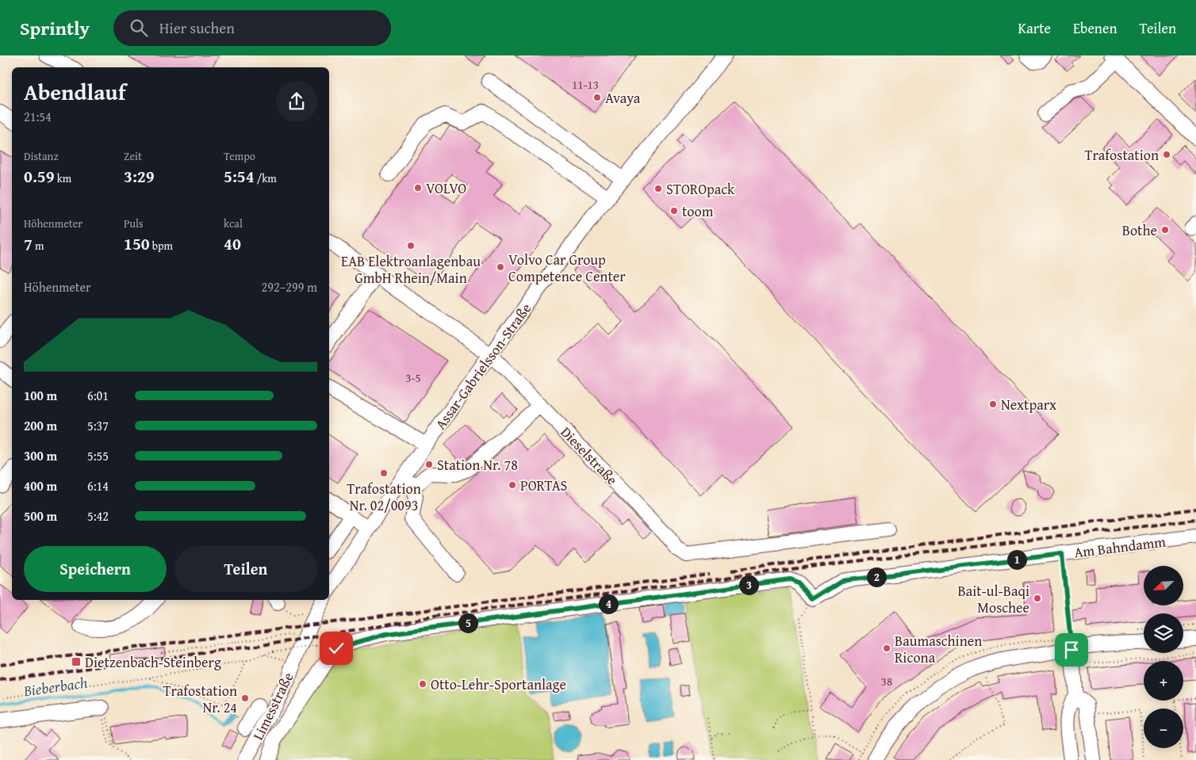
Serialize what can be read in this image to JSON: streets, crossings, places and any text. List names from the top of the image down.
{
  "streets": {
    "street": [
      "Assar-Gabrielsson-Straße",
      "Dieselstraße",
      "Am Bahndamm",
      "Limesstraße"
    ]
  },
  "crossings": [
    ["Assar-Gabrielsson-Straße", "Dieselstraße"]
  ],
  "water": ["Bieberbach"],
  "places": {
    "other": [
      "Avaya",
      "Trafostation",
      "VOLVO",
      "STOROpack",
      "toom",
      "Bothe",
      "EAB Elektroanlagenbau GmbH Rhein/Main",
      "Volvo Car Group Competence Center",
      "Nextparx",
      "Station Nr. 78",
      "Trafostation Nr. 02/0093",
      "PORTAS",
      "Bait-ul-Baqi Moschee",
      "Baumaschinen Ricona",
      "Otto-Lehr-Sportanlage",
      "Trafostation Nr. 24"
    ],
    "transit": ["Dietzenbach-Steinberg"]
  },
  "house_numbers": ["11-13", "3-5", "38"],
  "north": "bottom left",
  "page": {
    "header": "Sprintly",
    "search": "Hier suchen",
    "nav": ["Karte", "Ebenen", "Teilen"],
    "heading": ["Abendlauf", "21:54"],
    "stats": [
      ["Distanz", "0.59 km"],
      ["Zeit", "3:29"],
      ["Tempo", "5:54 /km"],
      ["Höhenmeter", "7 m"],
      ["Puls", "150 bpm"],
      ["kcal", "40"]
    ],
    "chart": ["Höhenmeter", "292–299 m"],
    "list": [
      {
        "name": "100 m",
        "note": "6:01"
      },
      {
        "name": "200 m",
        "note": "5:37"
      },
      {
        "name": "300 m",
        "note": "5:55"
      },
      {
        "name": "400 m",
        "note": "6:14"
      },
      {
        "name": "500 m",
        "note": "5:42"
      }
    ],
    "buttons": ["Speichern", "Teilen"],
    "pins": [
      "1",
      "2",
      "3",
      "4",
      "5"
    ],
    "map_buttons": ["+", "−"]
  }
}
